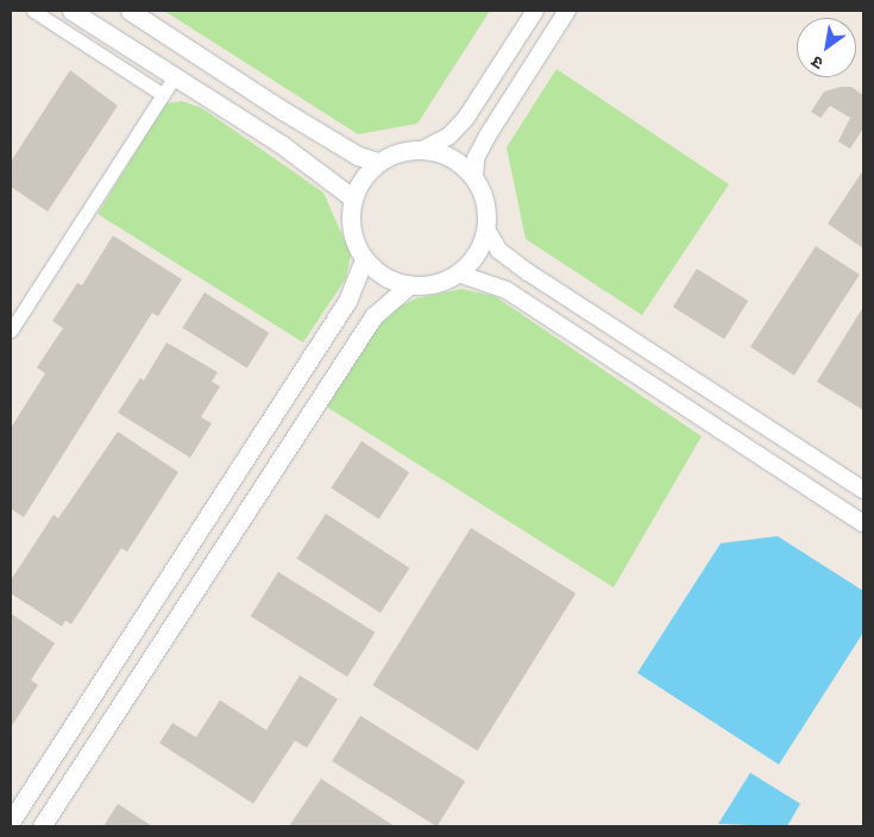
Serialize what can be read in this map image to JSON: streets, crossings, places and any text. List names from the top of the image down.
{
  "north": "bottom left"
}
